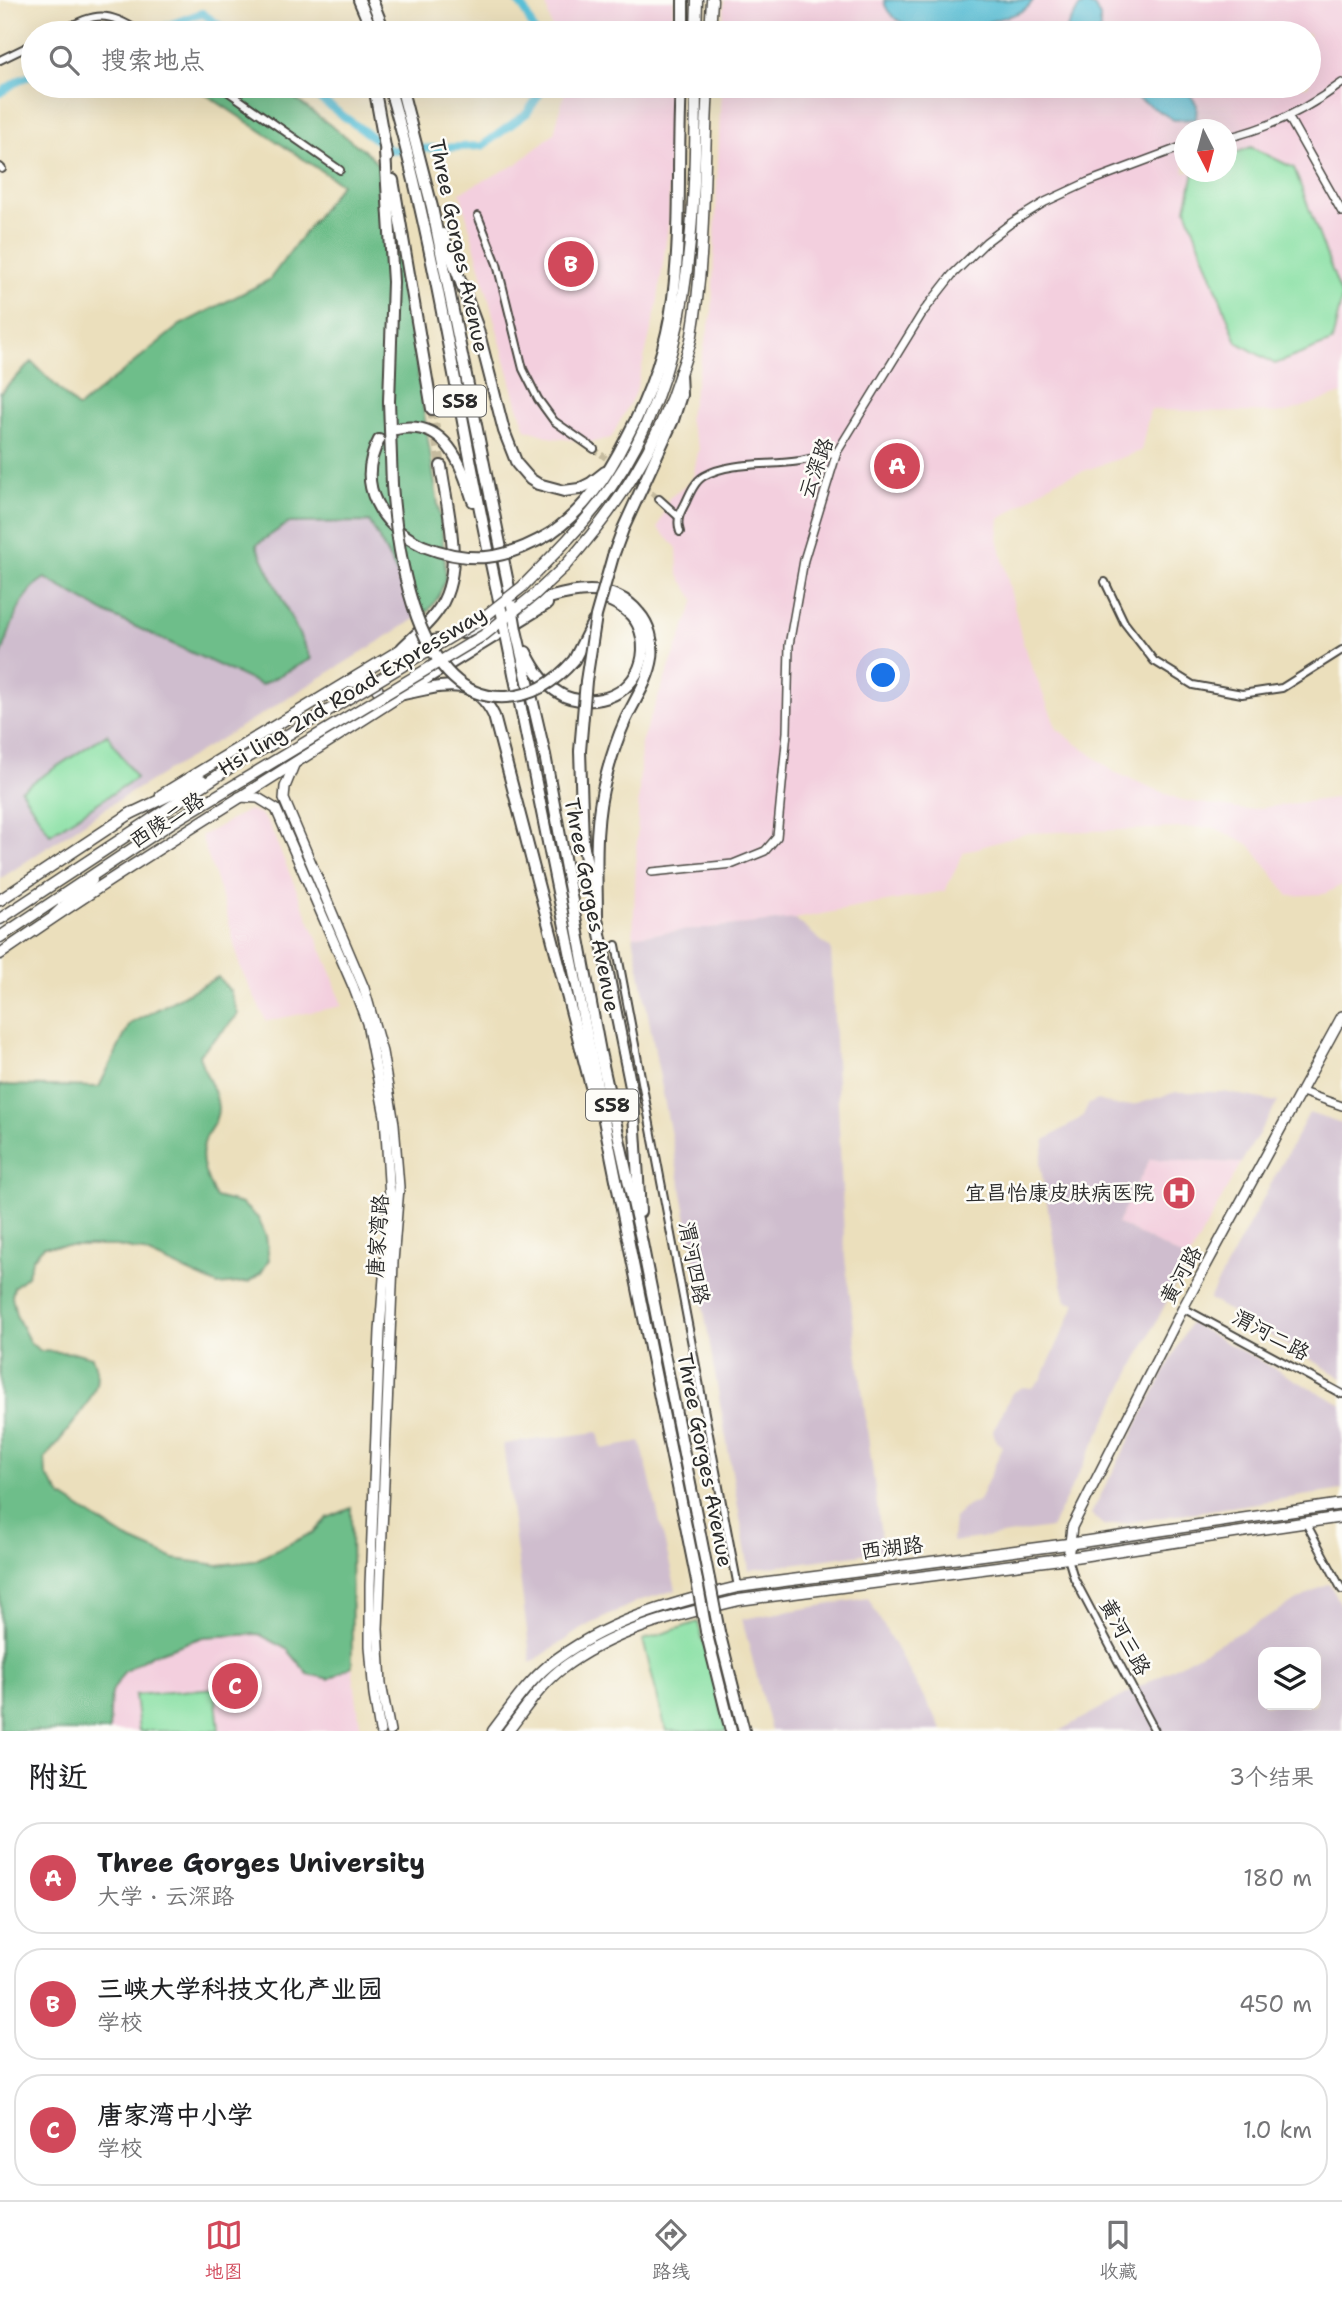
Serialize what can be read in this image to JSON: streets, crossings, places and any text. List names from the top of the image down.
{
  "streets": {
    "highway": ["Three Gorges Avenue", "S58"],
    "main road": [
      "Hsi ling 2nd Road Expressway",
      "西陵二路",
      "唐家湾路",
      "黄河路",
      "西湖路"
    ],
    "street": [
      "云深路",
      "渭河四路",
      "渭河二路",
      "黄河三路"
    ]
  },
  "crossings": [
    ["西陵二路", "唐家湾路"],
    ["渭河四路", "西湖路"],
    ["黄河路", "渭河二路"],
    ["黄河路", "西湖路"],
    ["黄河路", "黄河三路"],
    ["西湖路", "黄河三路"]
  ],
  "places": {
    "hospital": ["宜昌怡康皮肤病医院"]
  },
  "north": "bottom",
  "page": {
    "search": "搜索地点",
    "pins": ["B", "A", "C"],
    "heading": ["附近", "3个结果"],
    "list": [
      {
        "mark": "A",
        "name": "Three Gorges University",
        "note": "大学 · 云深路",
        "value": "180 m"
      },
      {
        "mark": "B",
        "name": "三峡大学科技文化产业园",
        "note": "学校",
        "value": "450 m"
      },
      {
        "mark": "C",
        "name": "唐家湾中小学",
        "note": "学校",
        "value": "1.0 km"
      }
    ],
    "nav": ["地图", "路线", "收藏"]
  }
}
